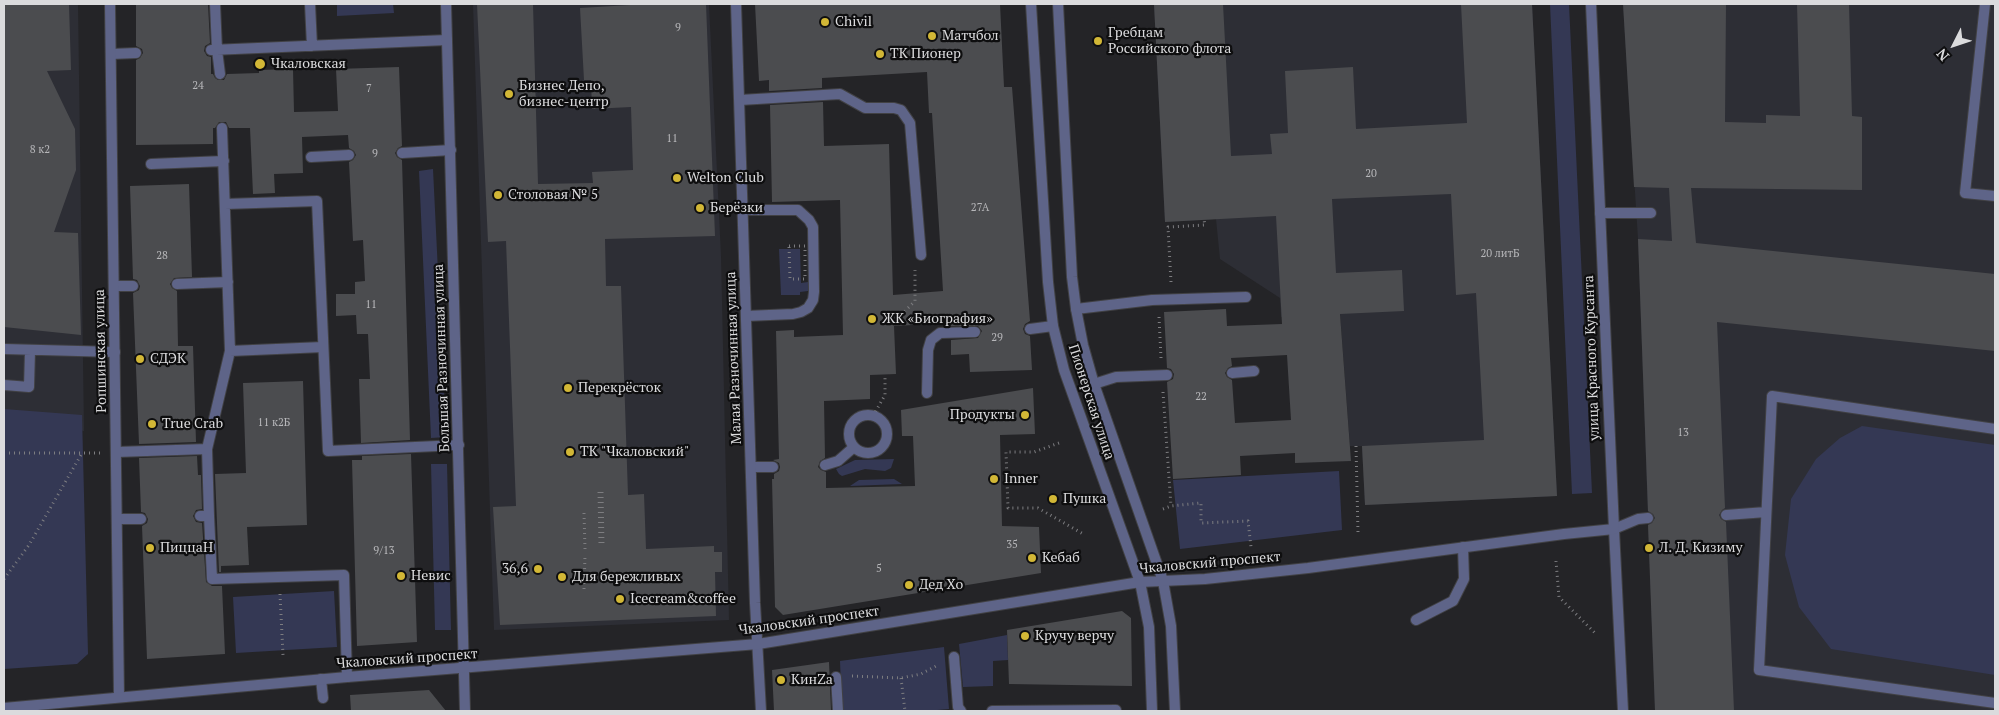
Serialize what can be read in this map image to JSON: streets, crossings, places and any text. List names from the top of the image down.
{
  "streets": {
    "street": [
      "Ропшинская улица",
      "Большая Разночинная улица",
      "Малая Разночинная улица",
      "улица Красного Курсанта",
      "Пионерская улица",
      "Чкаловский проспект"
    ]
  },
  "crossings": [
    ["Ропшинская улица", "Чкаловский проспект"],
    ["Большая Разночинная улица", "Чкаловский проспект"],
    ["Малая Разночинная улица", "Чкаловский проспект"],
    ["улица Красного Курсанта", "Чкаловский проспект"],
    ["Пионерская улица", "Чкаловский проспект"]
  ],
  "places": [
    "Chivil",
    "Матчбол",
    "Гребцам Российского флота",
    "ТК Пионер",
    "Чкаловская",
    "Бизнес Депо, бизнес-центр",
    "Welton Club",
    "Столовая № 5",
    "Берёзки",
    "ЖК «Биография»",
    "СДЭК",
    "Перекрёсток",
    "Продукты",
    "True Crab",
    "ТК \"Чкаловский\"",
    "Inner",
    "Пушка",
    "ПиццаН",
    "Л. Д. Кизиму",
    "Кебаб",
    "36,6",
    "Невис",
    "Для бережливых",
    "Дед Хо",
    "Icecream&coffee",
    "Кручу верчу",
    "КинZa"
  ],
  "house_numbers": [
    "9",
    "24",
    "7",
    "11",
    "8 к2",
    "9",
    "20",
    "27А",
    "20 литБ",
    "28",
    "11",
    "29",
    "22",
    "11 к2Б",
    "13",
    "35",
    "9/13",
    "5"
  ],
  "north": "bottom left"
}
